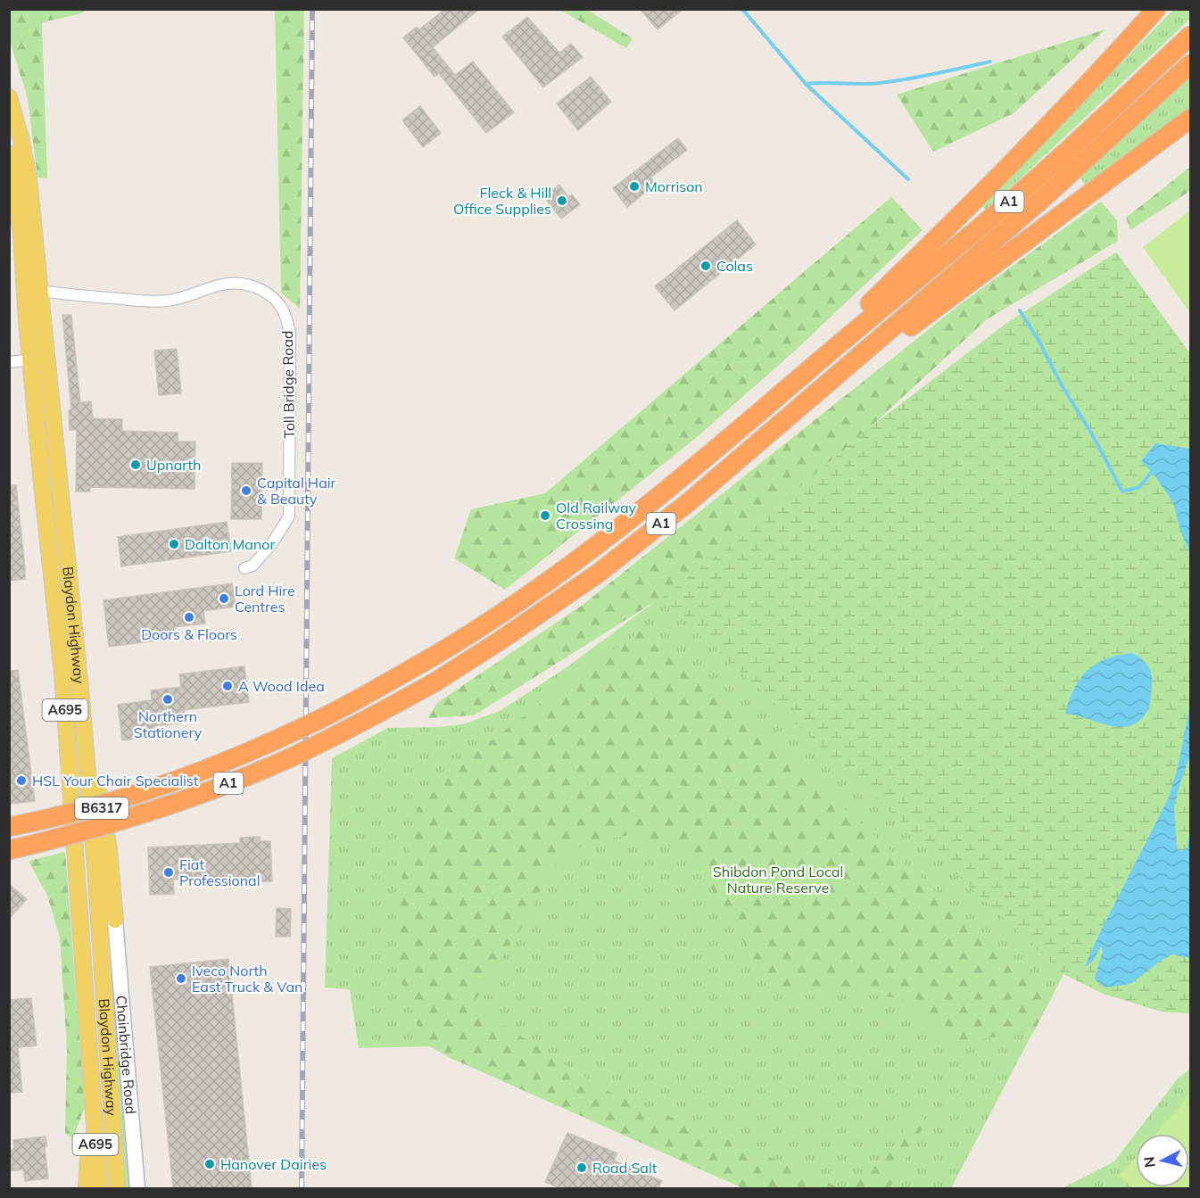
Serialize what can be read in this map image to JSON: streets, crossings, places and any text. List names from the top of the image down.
{
  "streets": {
    "highway": ["A1"],
    "main road": [
      "Blaydon Highway",
      "A695",
      "B6317",
      "Chainbridge Road"
    ],
    "street": ["Toll Bridge Road"]
  },
  "crossings": [
    ["Toll Bridge Road", "Blaydon Highway"],
    ["Blaydon Highway", "A695"],
    ["Blaydon Highway", "B6317"],
    ["B6317", "Chainbridge Road"]
  ],
  "parks": ["Shibdon Pond Local Nature Reserve"],
  "places": [
    "Morrison",
    "Fleck & Hill Office Supplies",
    "Colas",
    "Upnarth",
    "Capital Hair & Beauty",
    "Old Railway Crossing",
    "Dalton Manor",
    "Lord Hire Centres",
    "Doors & Floors",
    "A Wood Idea",
    "Northern Stationery",
    "HSL Your Chair Specialist",
    "Fiat Professional",
    "Iveco North East Truck & Van",
    "Hanover Dairies",
    "Road Salt"
  ],
  "north": "left"
}
